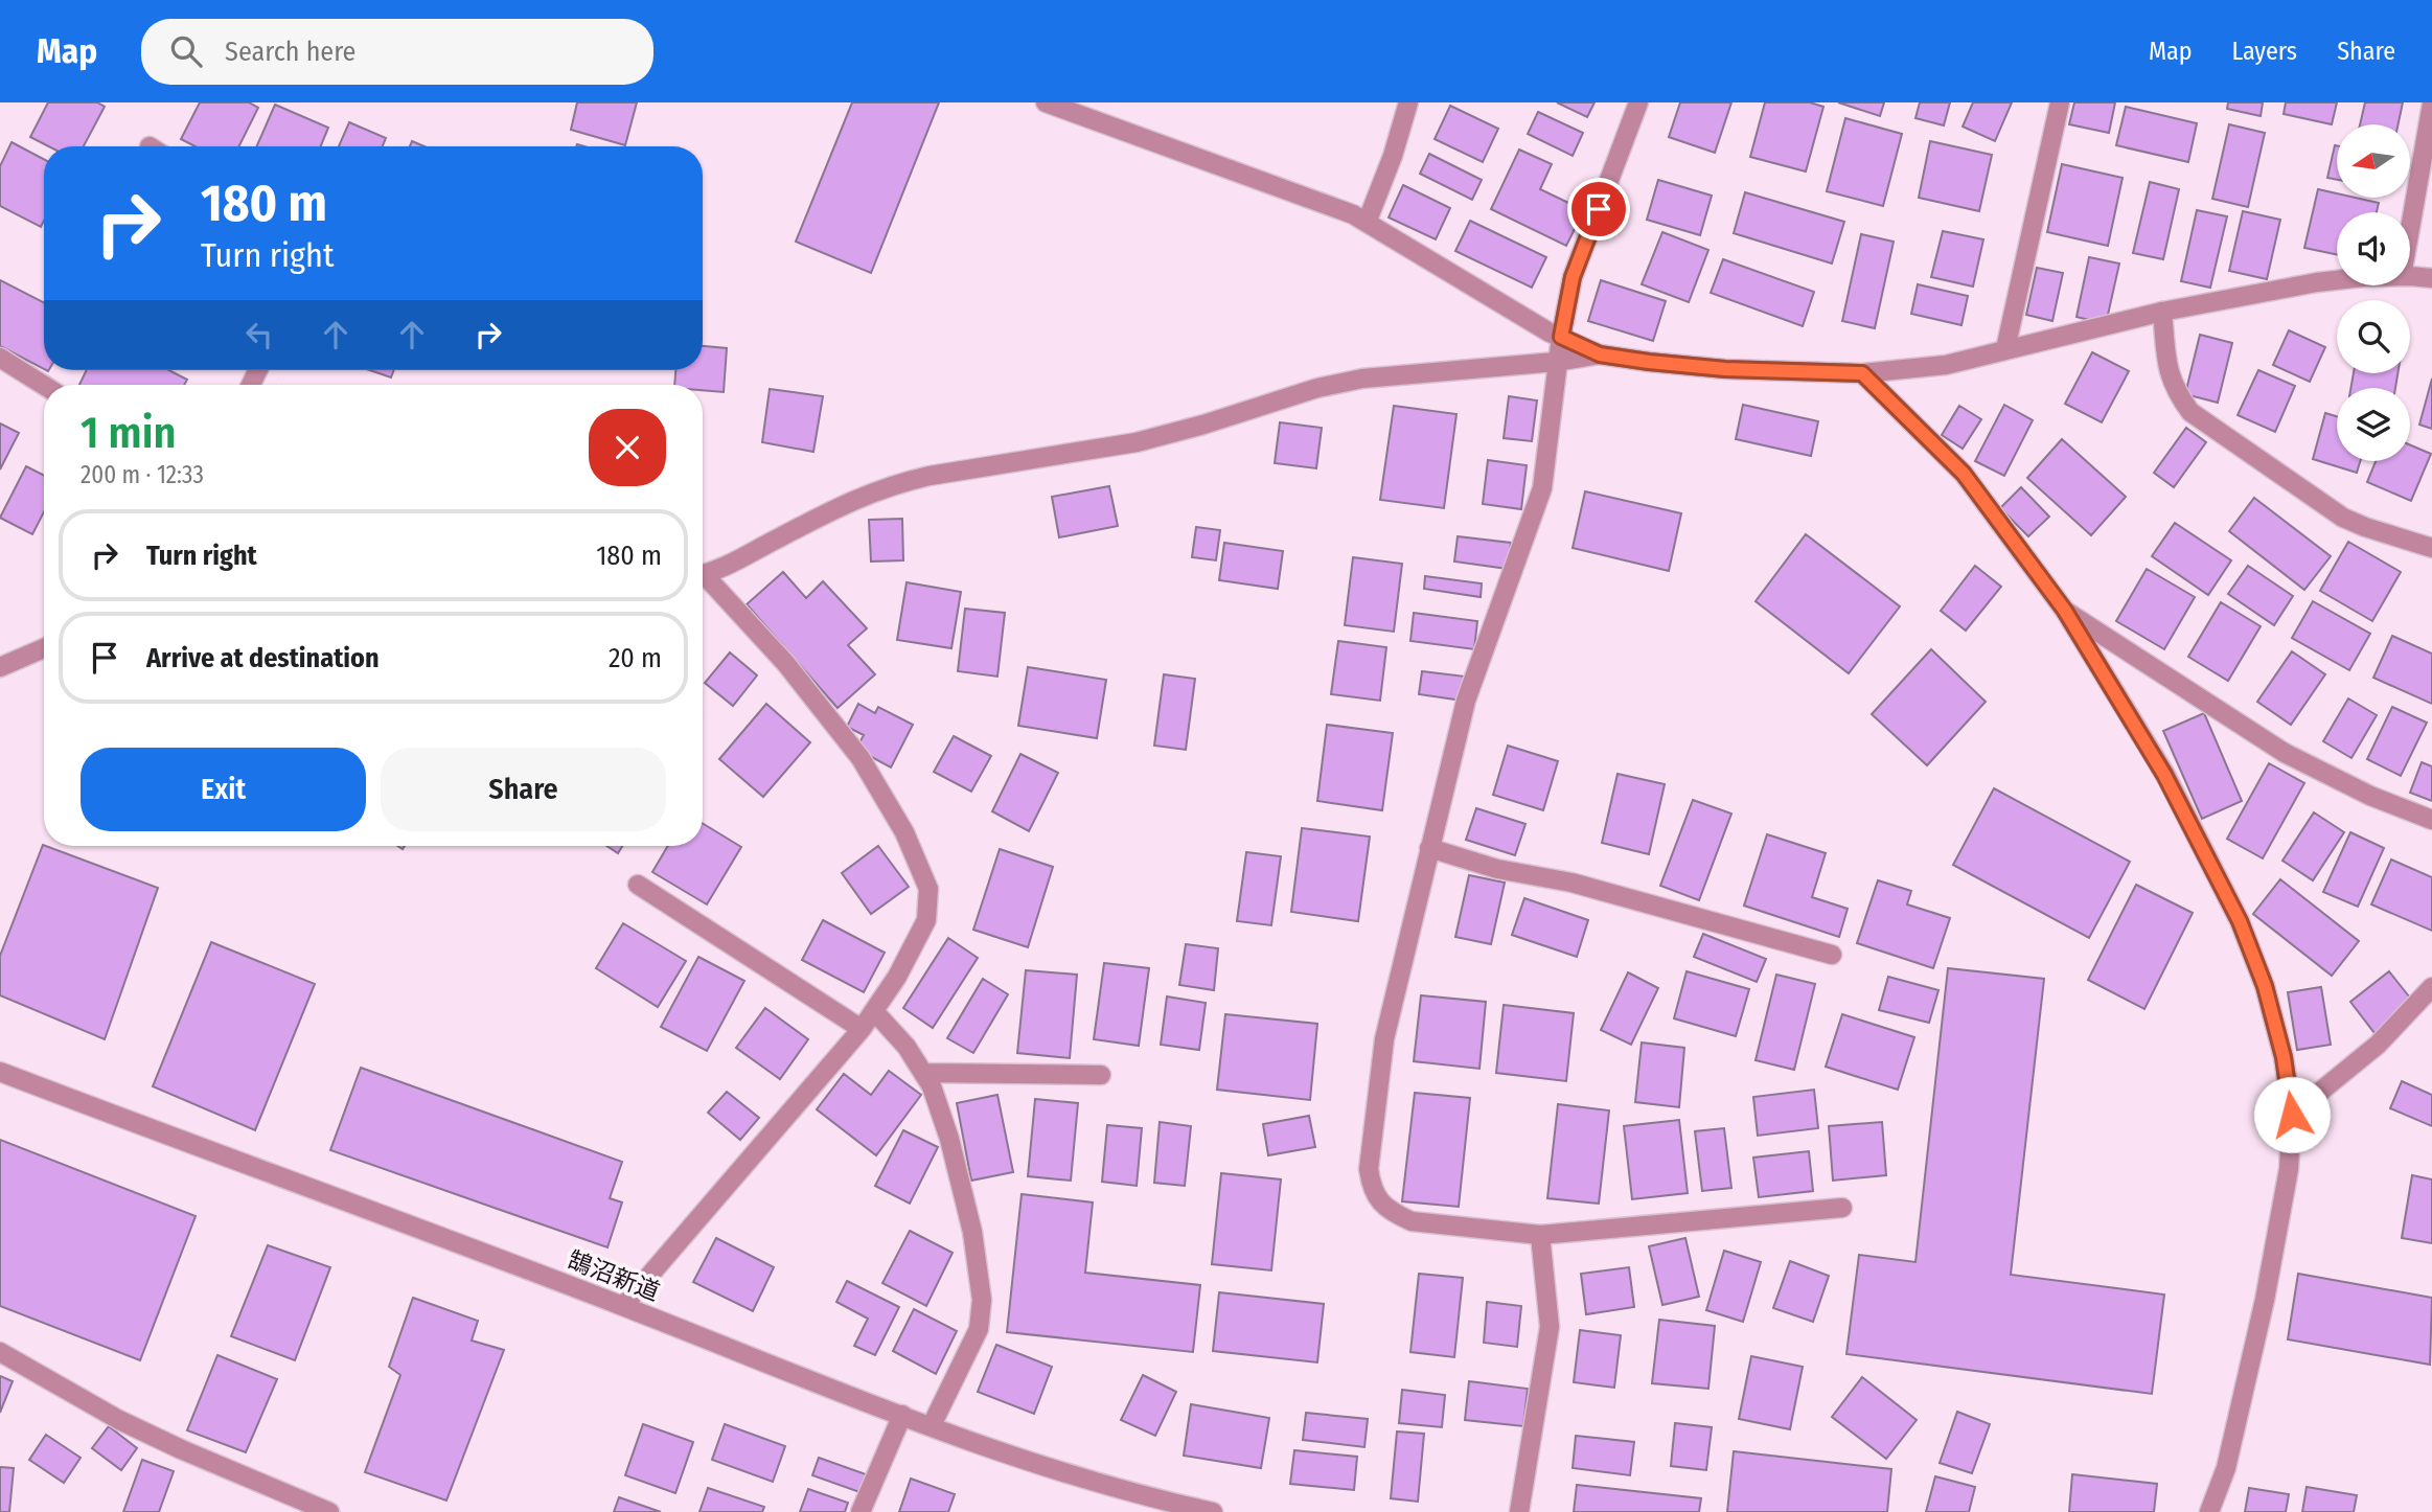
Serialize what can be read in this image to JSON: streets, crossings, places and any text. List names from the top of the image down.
{
  "streets": {
    "street": ["鵠沼新道"]
  },
  "north": "left",
  "page": {
    "header": "Map",
    "search": "Search here",
    "nav": ["Map", "Layers", "Share"],
    "turn": ["180 m", "Turn right"],
    "heading": ["1 min", "200 m · 12:33"],
    "list": [
      {
        "name": "Turn right",
        "value": "180 m"
      },
      {
        "name": "Arrive at destination",
        "value": "20 m"
      }
    ],
    "buttons": ["Exit", "Share"]
  }
}
